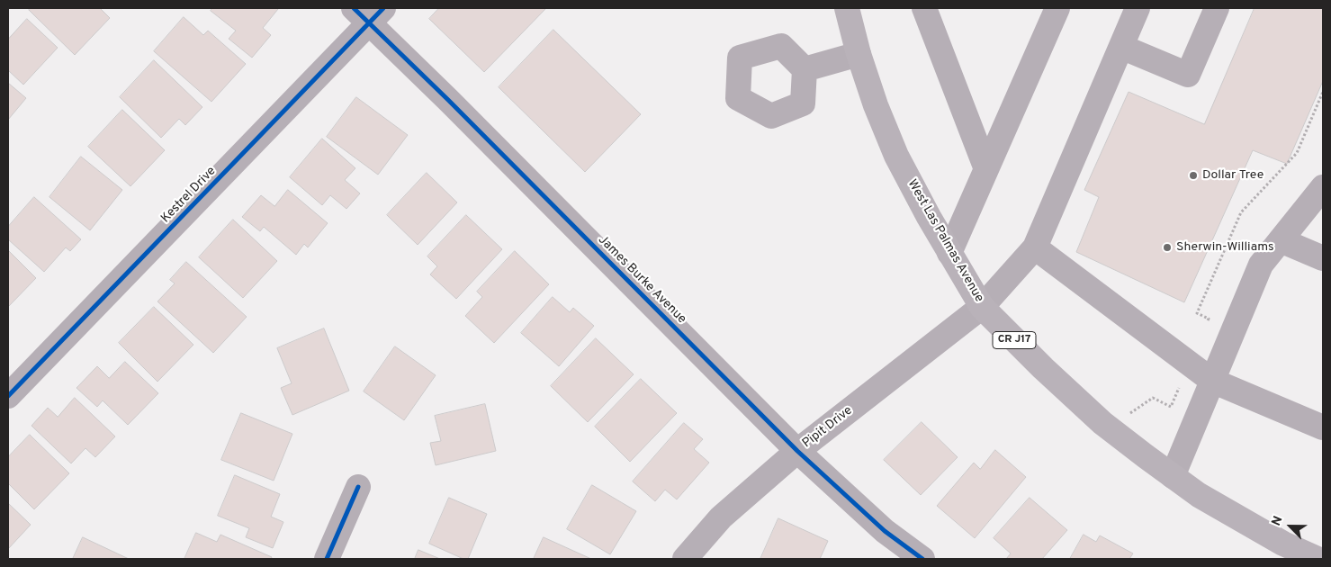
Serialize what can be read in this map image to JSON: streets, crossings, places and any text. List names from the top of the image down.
{
  "streets": {
    "main road": ["West Las Palmas Avenue", "CR J17"],
    "street": ["Kestrel Drive", "James Burke Avenue", "Pipit Drive"]
  },
  "crossings": [
    ["Kestrel Drive", "James Burke Avenue"],
    ["West Las Palmas Avenue", "Pipit Drive"],
    ["James Burke Avenue", "Pipit Drive"]
  ],
  "places": ["Dollar Tree", "Sherwin-Williams"],
  "north": "top left"
}
